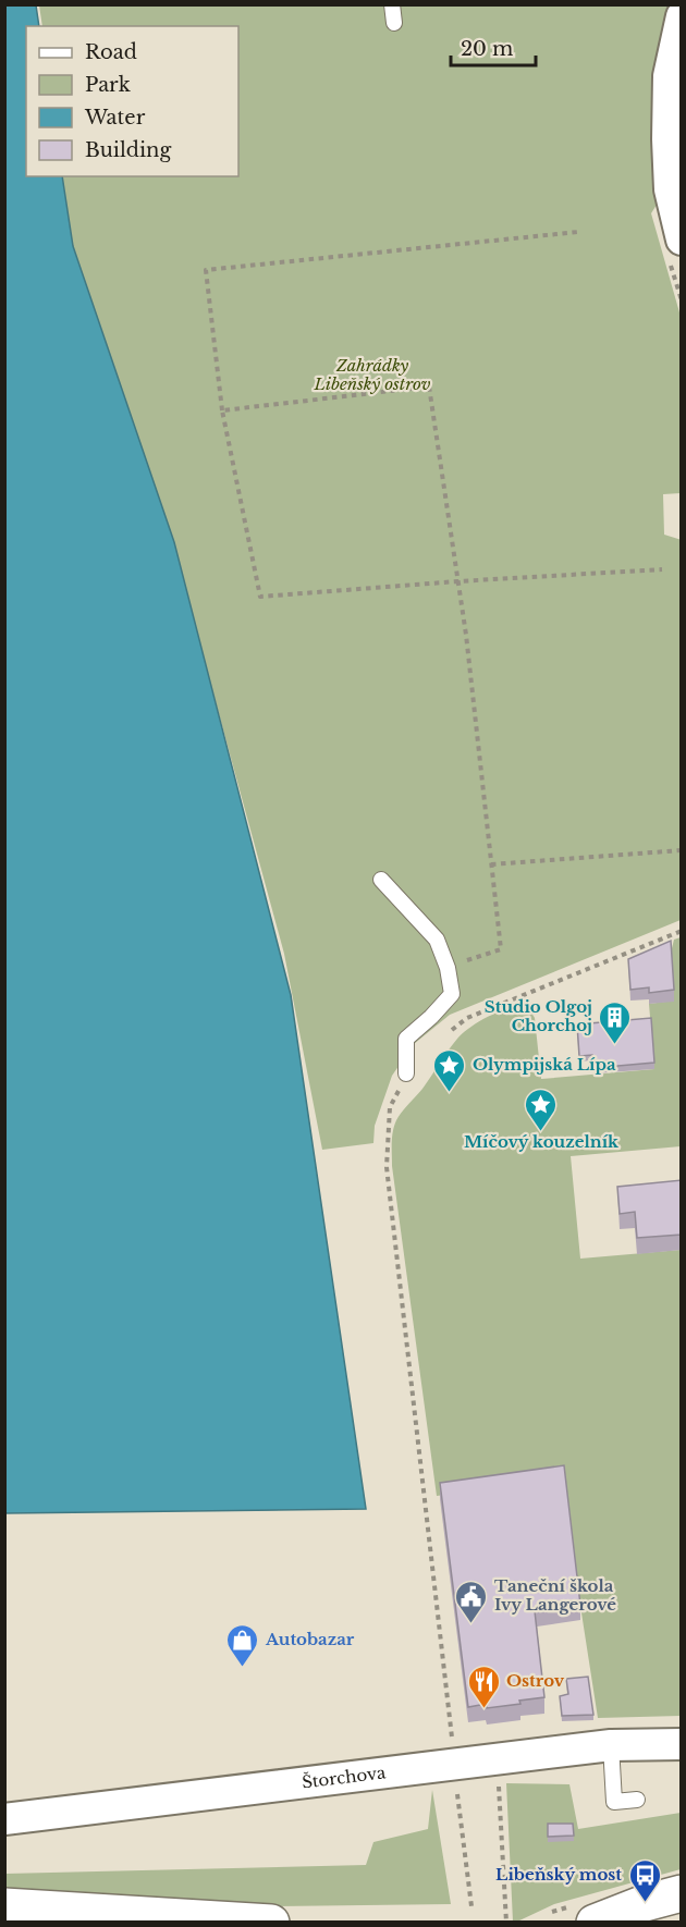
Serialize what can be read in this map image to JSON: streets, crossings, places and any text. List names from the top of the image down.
{
  "streets": {
    "street": ["Štorchova"]
  },
  "parks": ["Zahrádky Libeňský ostrov"],
  "places": {
    "building": ["Studio Olgoj Chorchoj"],
    "place": ["Olympijská Lípa", "Míčový kouzelník"],
    "public building": ["Taneční škola Ivy Langerové"],
    "shop": ["Autobazar"],
    "restaurant": ["Ostrov"],
    "bus stop": ["Libeňský most"]
  },
  "legend": [
    "Road",
    "Park",
    "Water",
    "Building"
  ],
  "scale_bar": "20 m"
}
